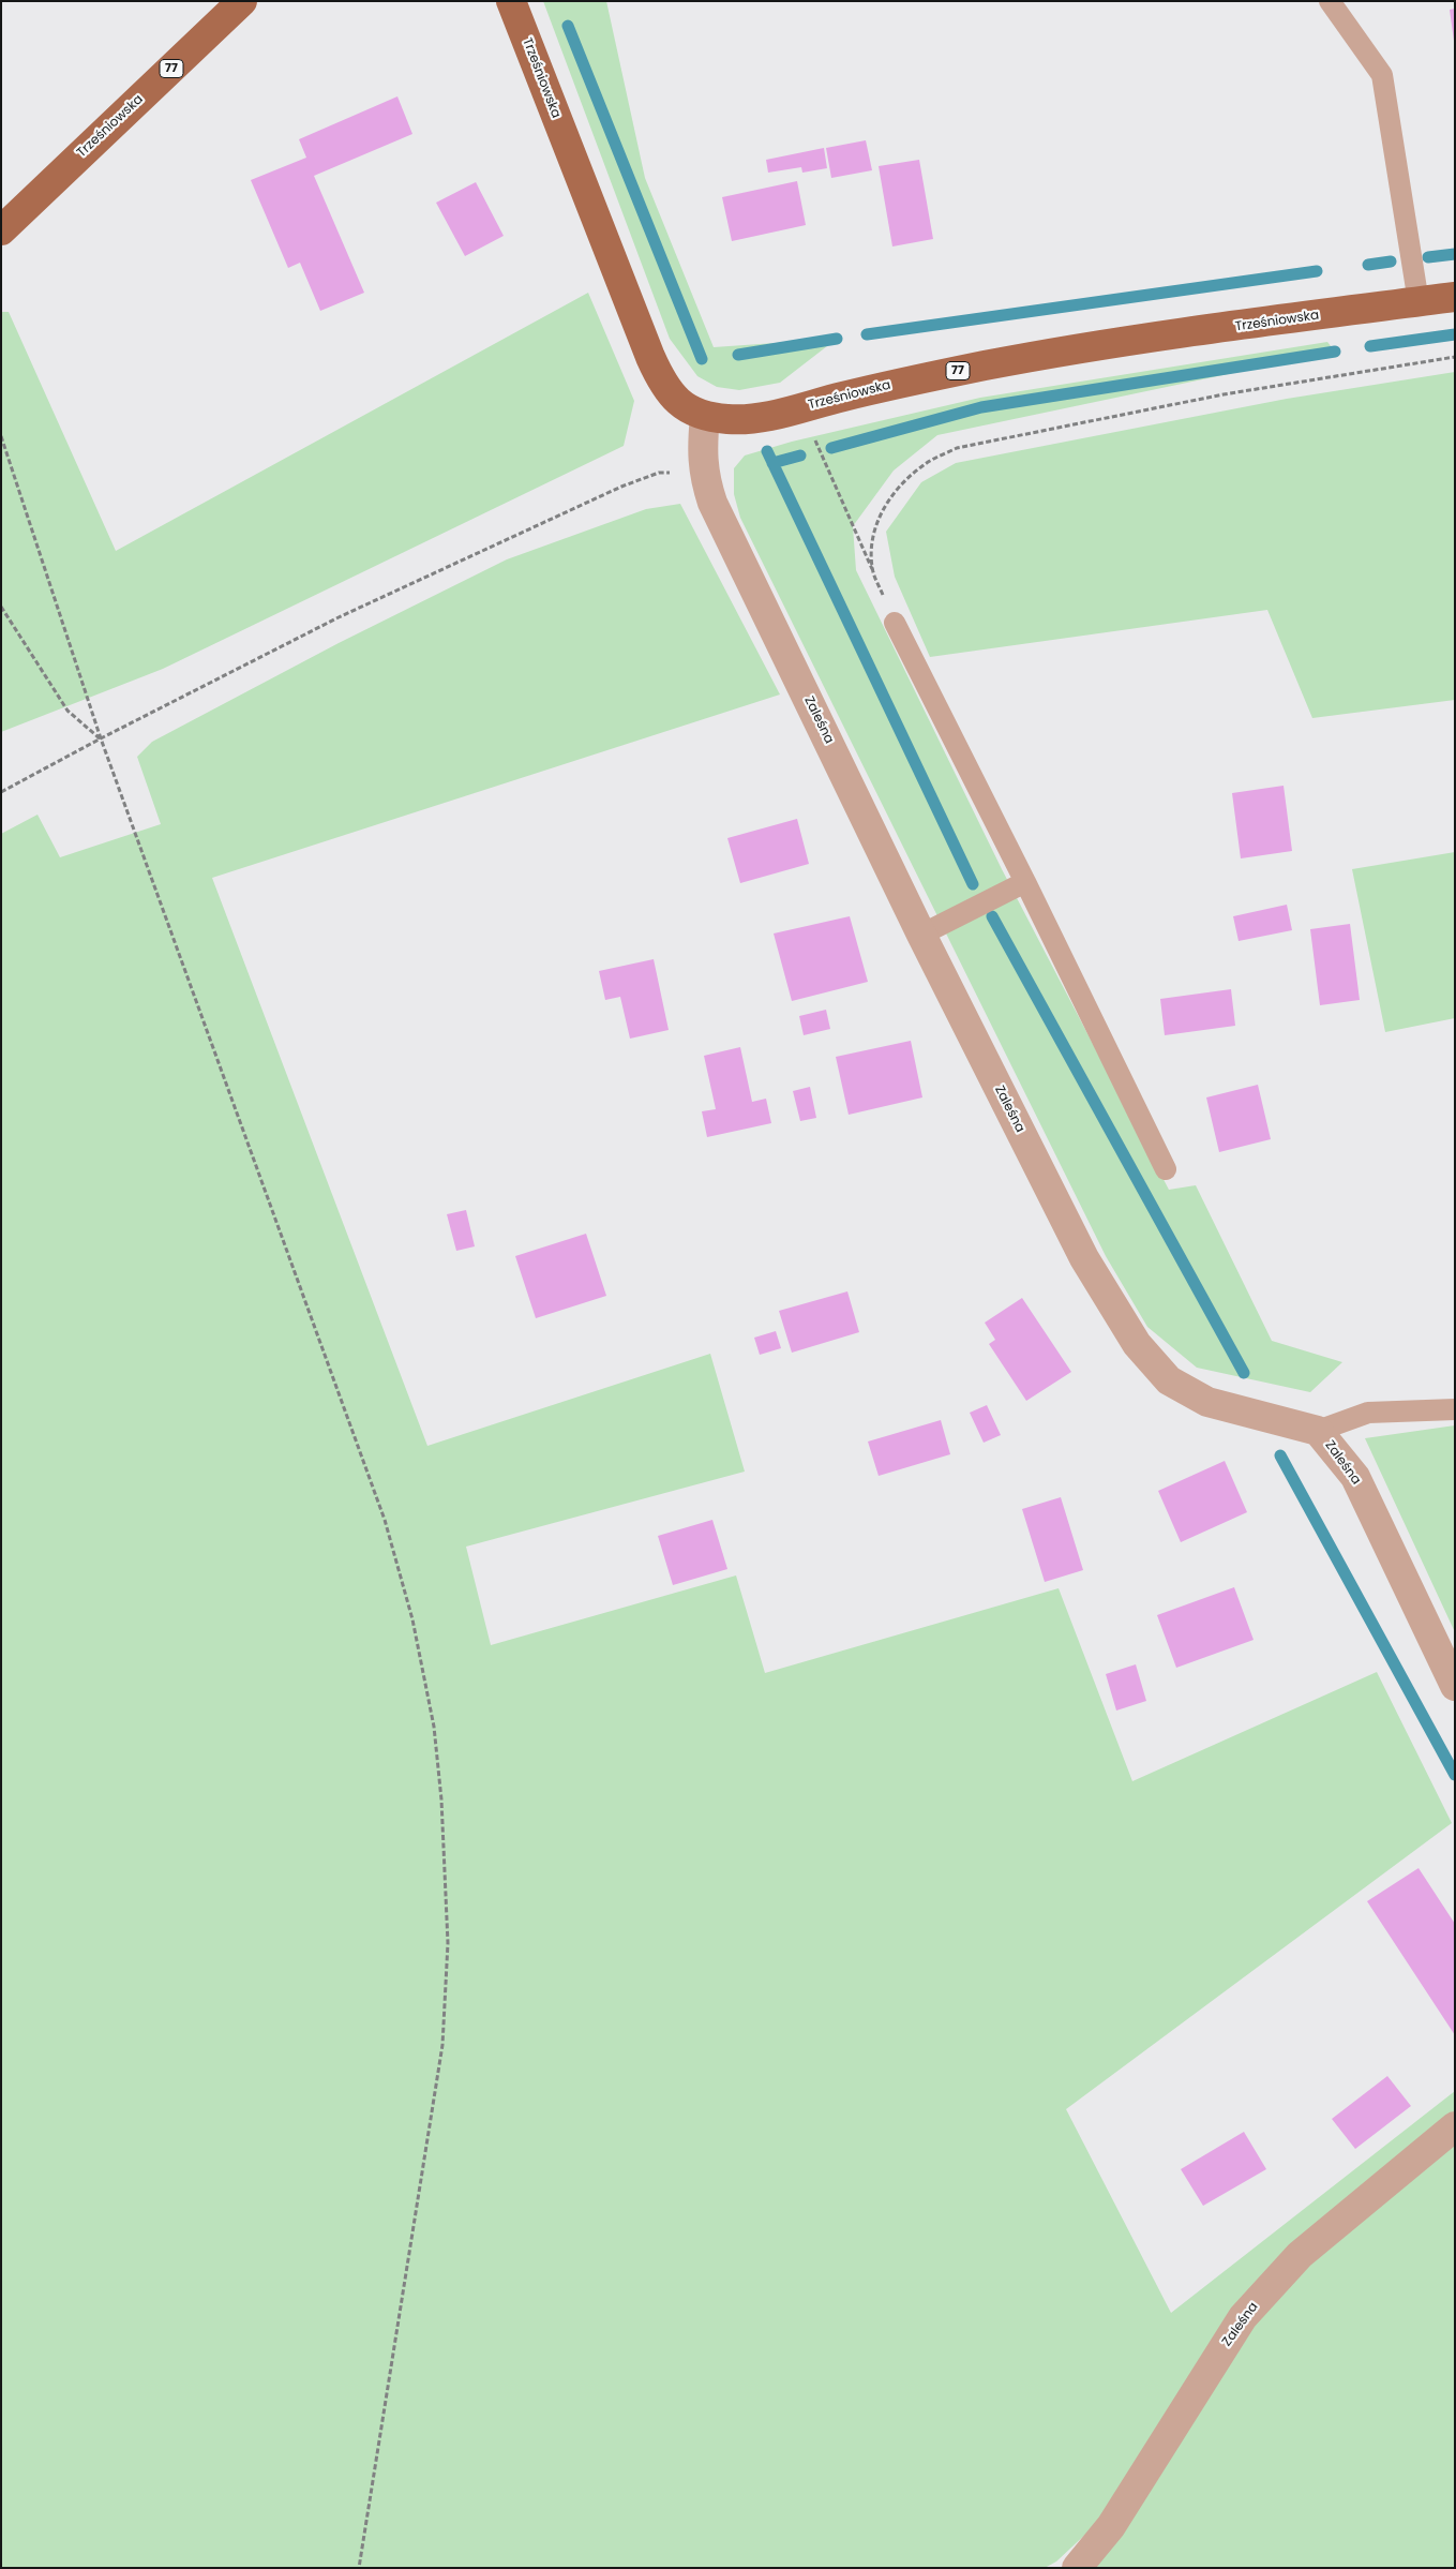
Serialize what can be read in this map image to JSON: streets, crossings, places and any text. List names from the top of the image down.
{
  "streets": {
    "main road": ["77", "Trześniowska"],
    "street": ["Zaleśna"]
  },
  "crossings": [
    ["Trześniowska", "Zaleśna"]
  ]
}
